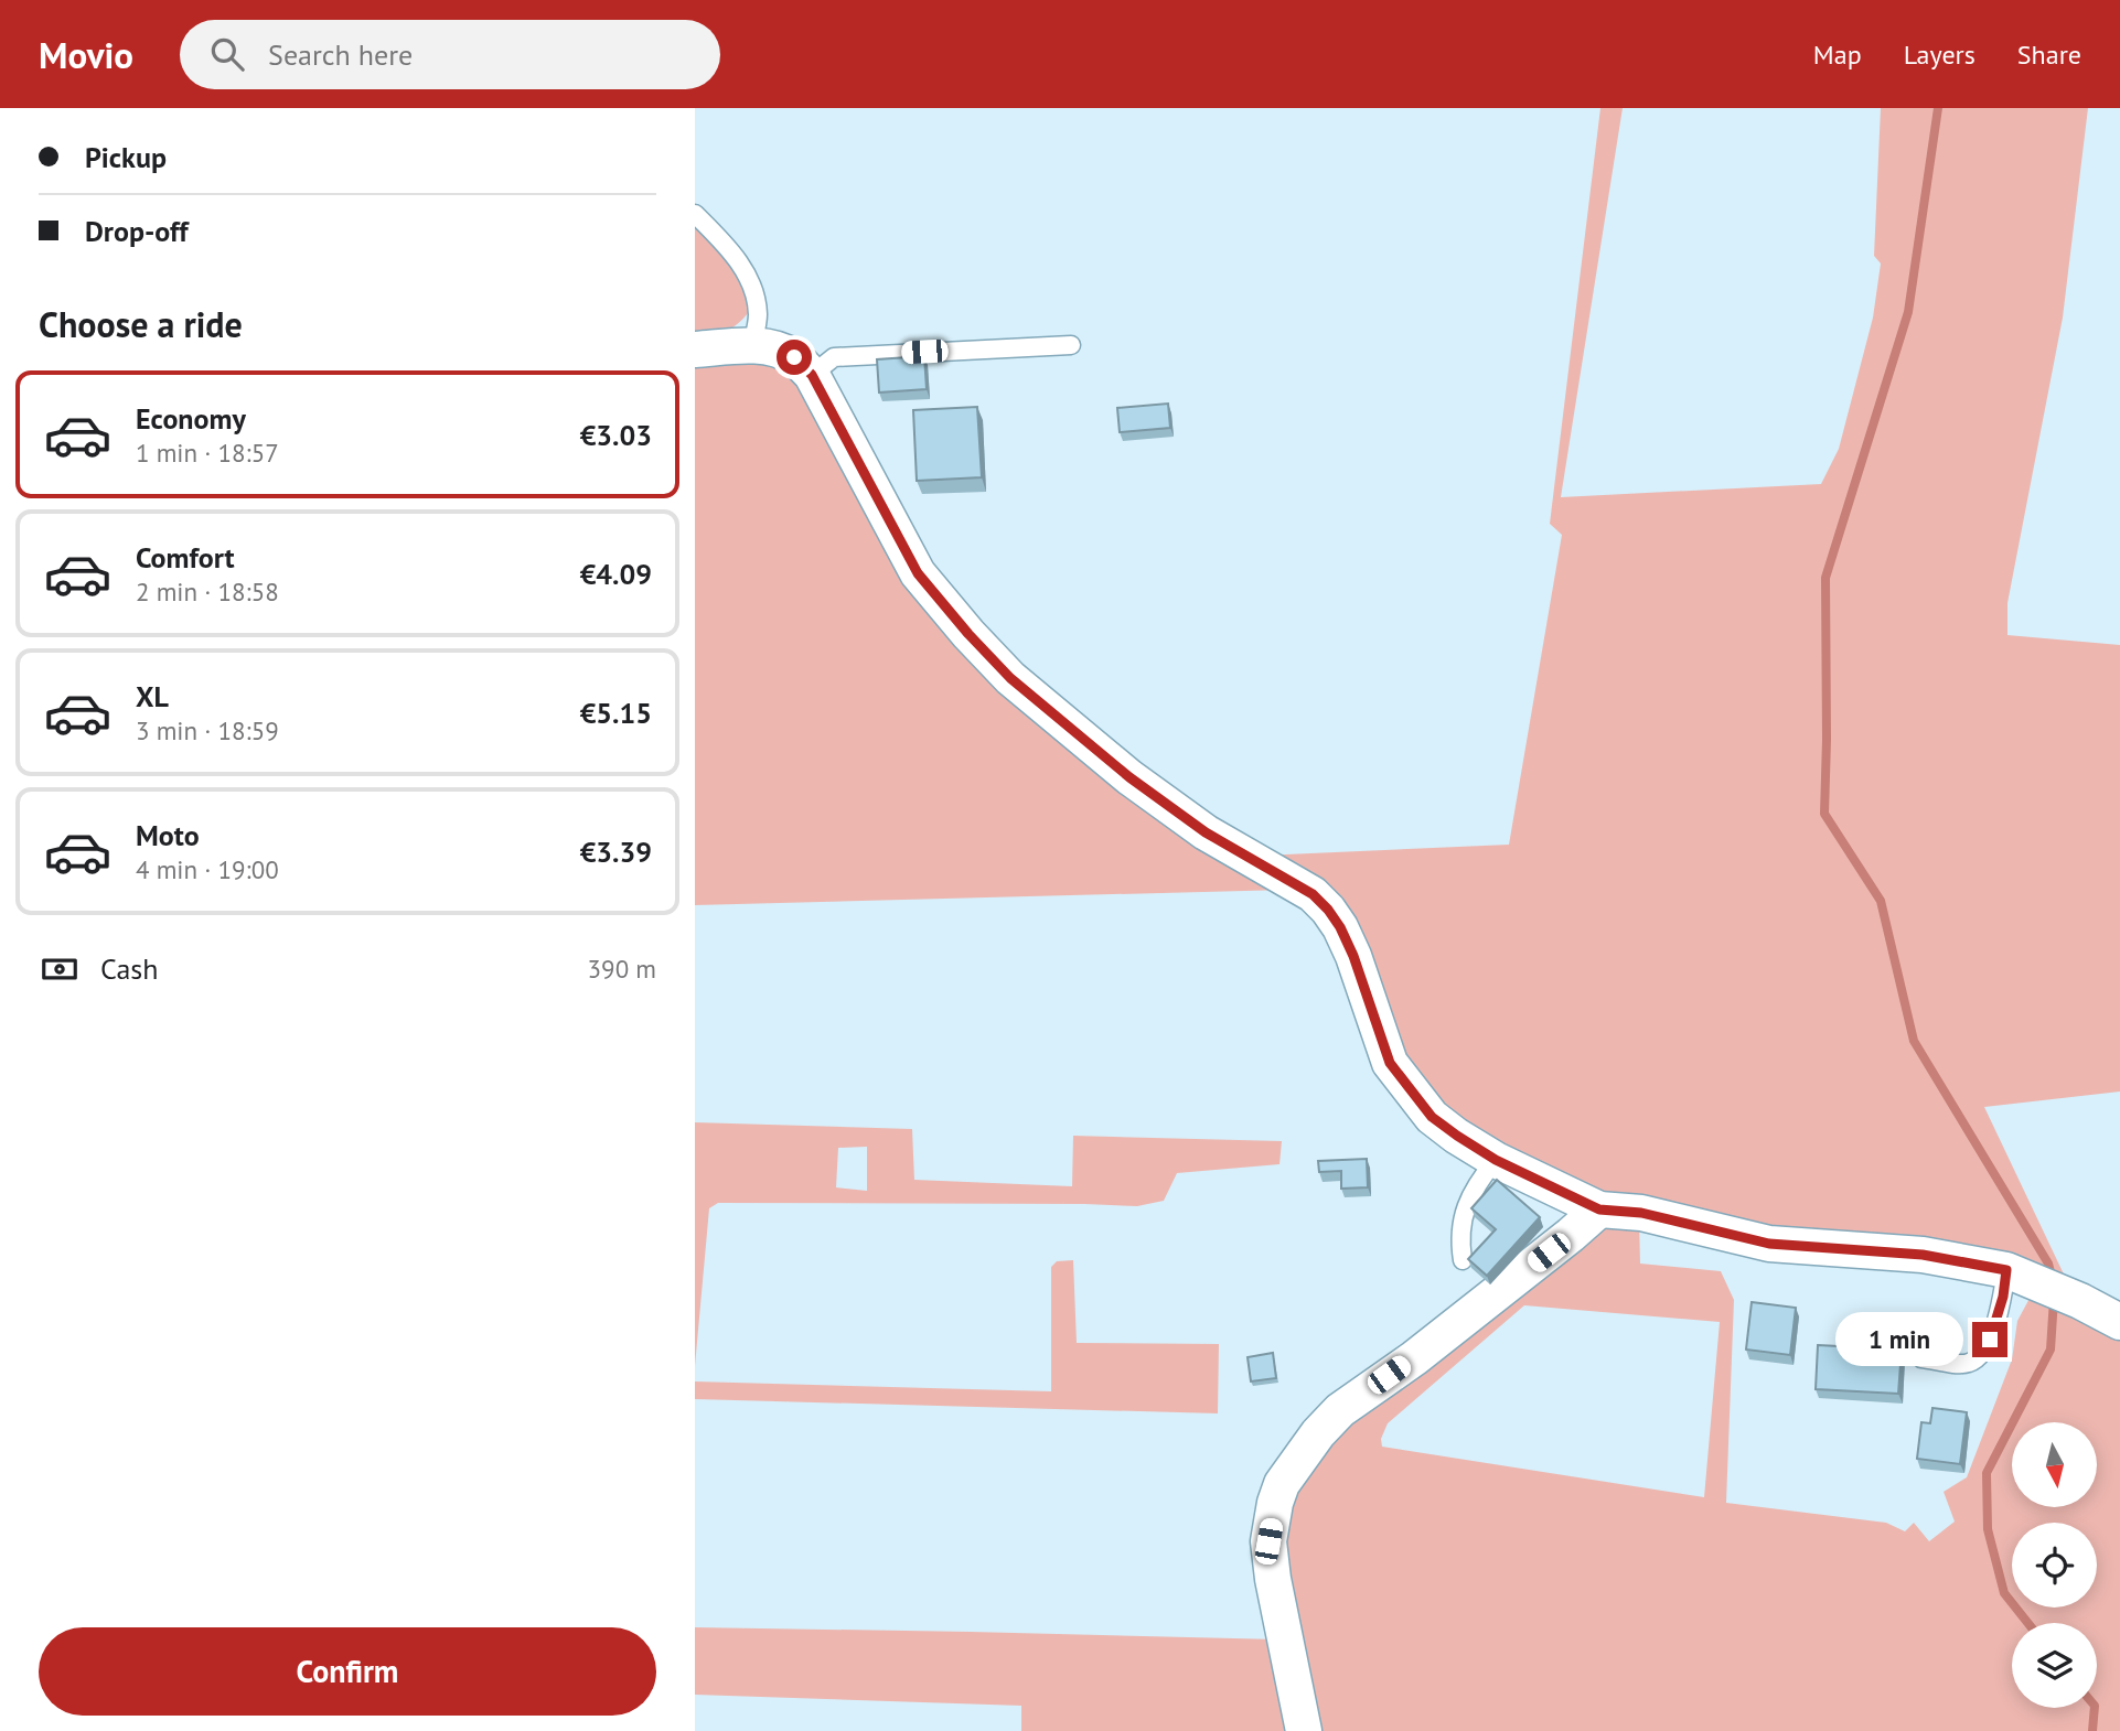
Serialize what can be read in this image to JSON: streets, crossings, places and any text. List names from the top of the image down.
{
  "north": "bottom",
  "page": {
    "header": "Movio",
    "search": "Search here",
    "nav": ["Map", "Layers", "Share"],
    "banner": ["Pickup", "Drop-off"],
    "heading": "Choose a ride",
    "list": [
      {
        "name": "Economy",
        "note": "1 min · 18:57",
        "value": "€3.03"
      },
      {
        "name": "Comfort",
        "note": "2 min · 18:58",
        "value": "€4.09"
      },
      {
        "name": "XL",
        "note": "3 min · 18:59",
        "value": "€5.15"
      },
      {
        "name": "Moto",
        "note": "4 min · 19:00",
        "value": "€3.39"
      }
    ],
    "pay": ["Cash", "390 m"],
    "bubble": "1 min",
    "buttons": "Confirm"
  }
}
